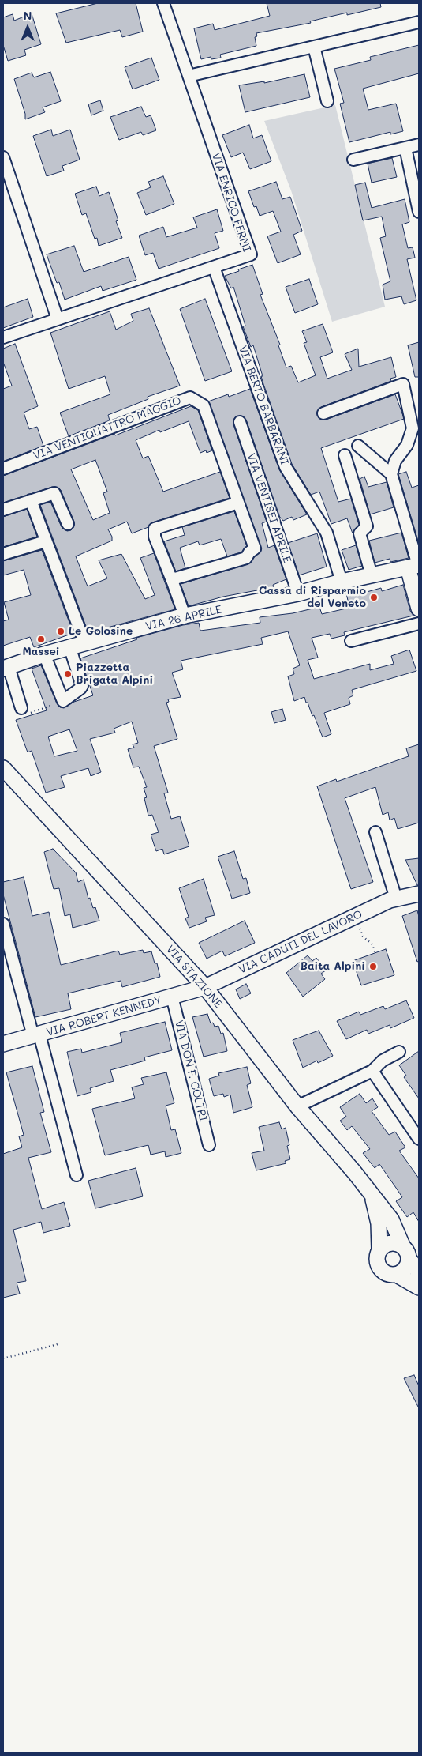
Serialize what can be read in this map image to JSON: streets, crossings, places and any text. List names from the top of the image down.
{
  "streets": {
    "main road": [
      "VIA 26 APRILE",
      "VIA CADUTI DEL LAVORO",
      "VIA STAZIONE",
      "VIA ROBERT KENNEDY"
    ],
    "street": [
      "VIA ENRICO FERMI",
      "VIA BERTO BARBARANI",
      "VIA VENTIQUATTRO MAGGIO",
      "VIA VENTISEI APRILE",
      "VIA DON F. COLTRI"
    ]
  },
  "crossings": [
    ["VIA ENRICO FERMI", "VIA BERTO BARBARANI"],
    ["VIA BERTO BARBARANI", "VIA 26 APRILE"],
    ["VIA VENTISEI APRILE", "VIA 26 APRILE"],
    ["VIA CADUTI DEL LAVORO", "VIA STAZIONE"],
    ["VIA CADUTI DEL LAVORO", "VIA ROBERT KENNEDY"],
    ["VIA STAZIONE", "VIA ROBERT KENNEDY"],
    ["VIA ROBERT KENNEDY", "VIA DON F. COLTRI"]
  ],
  "places": [
    "Cassa di Risparmio del Veneto",
    "Le Golosine",
    "Massei",
    "Piazzetta Brigata Alpini",
    "Baita Alpini"
  ],
  "north": "top"
}
